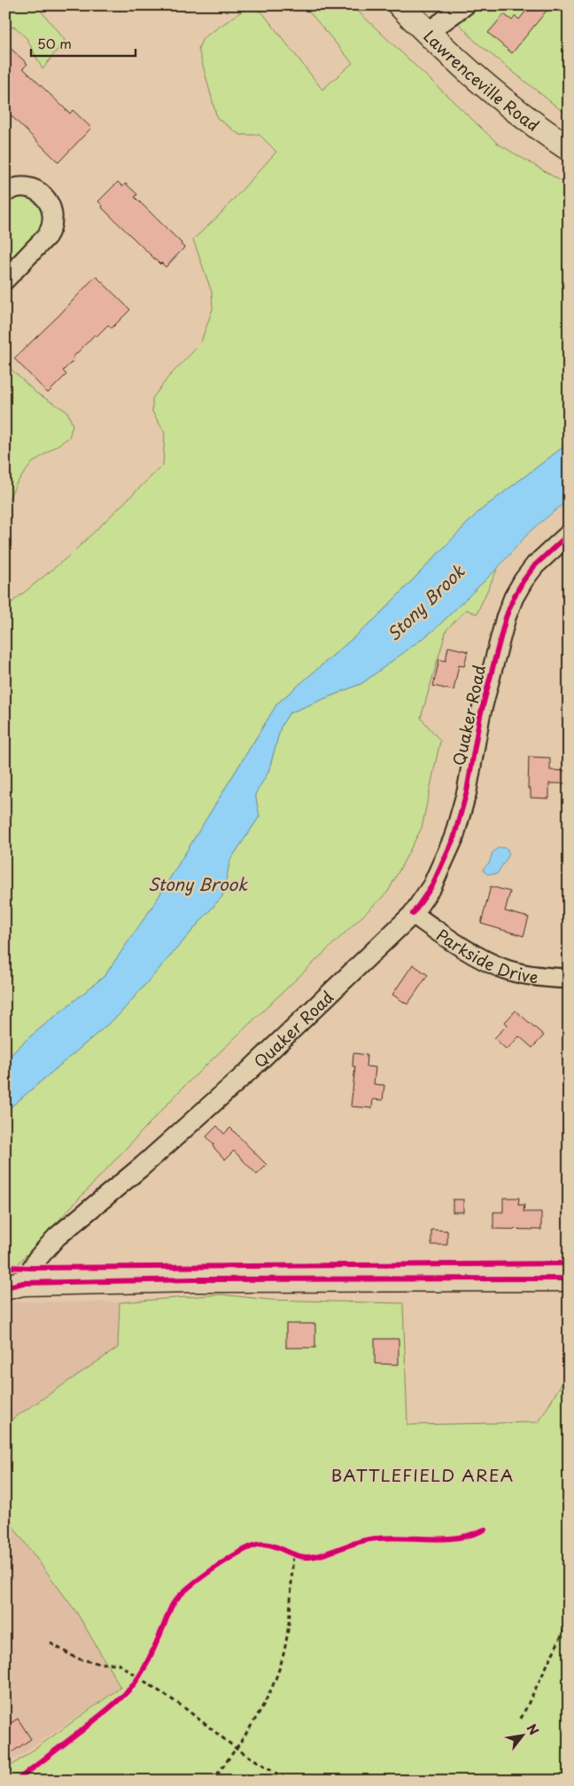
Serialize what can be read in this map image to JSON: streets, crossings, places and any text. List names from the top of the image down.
{
  "streets": {
    "main road": ["Lawrenceville Road"],
    "street": ["Quaker Road", "Parkside Drive"]
  },
  "crossings": [
    ["Quaker Road", "Parkside Drive"]
  ],
  "districts": ["BATTLEFIELD AREA"],
  "water": ["Stony Brook"],
  "scale_bar": "50 m",
  "north": "top right"
}
